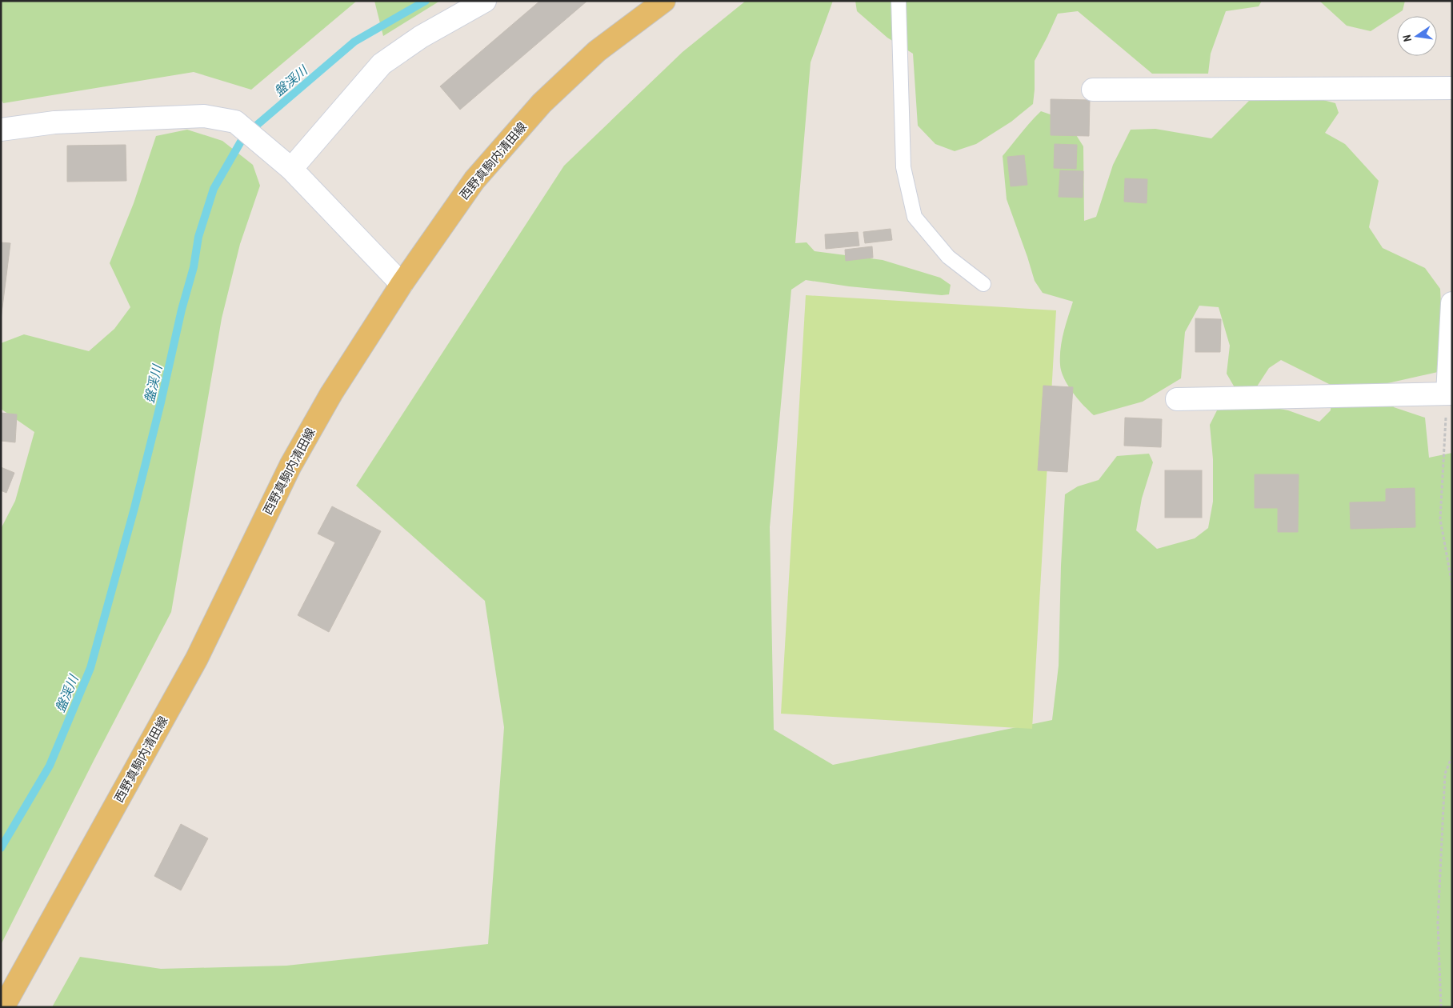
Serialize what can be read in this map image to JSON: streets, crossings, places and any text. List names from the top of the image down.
{
  "streets": {
    "main road": ["西野真駒内清田線"]
  },
  "water": ["盤渓川"],
  "north": "left"
}
